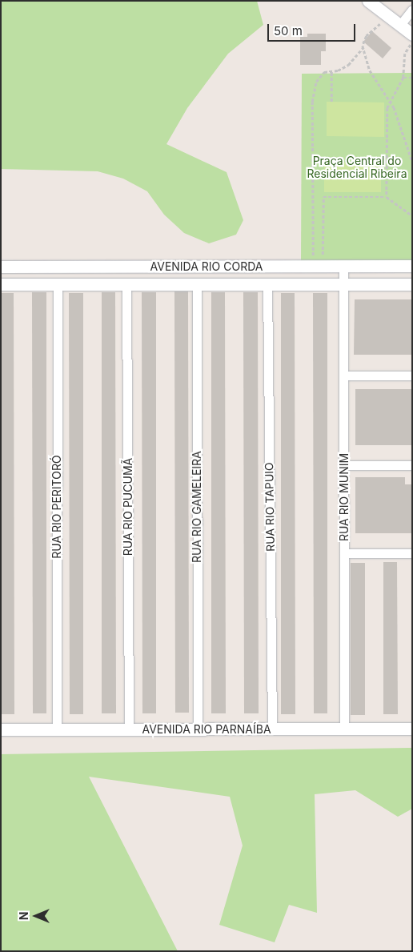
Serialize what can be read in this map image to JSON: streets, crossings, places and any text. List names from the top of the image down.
{
  "streets": {
    "street": [
      "AVENIDA RIO CORDA",
      "RUA RIO MUNIM",
      "RUA RIO PERITORÓ",
      "RUA RIO PUCUMÃ",
      "RUA RIO GAMELEIRA",
      "RUA RIO TAPUIO",
      "AVENIDA RIO PARNAÍBA"
    ]
  },
  "crossings": [
    ["AVENIDA RIO CORDA", "RUA RIO MUNIM"],
    ["AVENIDA RIO CORDA", "RUA RIO PERITORÓ"],
    ["AVENIDA RIO CORDA", "RUA RIO PUCUMÃ"],
    ["AVENIDA RIO CORDA", "RUA RIO GAMELEIRA"],
    ["AVENIDA RIO CORDA", "RUA RIO TAPUIO"],
    ["RUA RIO MUNIM", "AVENIDA RIO PARNAÍBA"],
    ["RUA RIO PERITORÓ", "AVENIDA RIO PARNAÍBA"],
    ["RUA RIO PUCUMÃ", "AVENIDA RIO PARNAÍBA"],
    ["RUA RIO GAMELEIRA", "AVENIDA RIO PARNAÍBA"],
    ["RUA RIO TAPUIO", "AVENIDA RIO PARNAÍBA"]
  ],
  "parks": ["Praça Central do Residencial Ribeira"],
  "scale_bar": "50 m",
  "north": "left"
}
